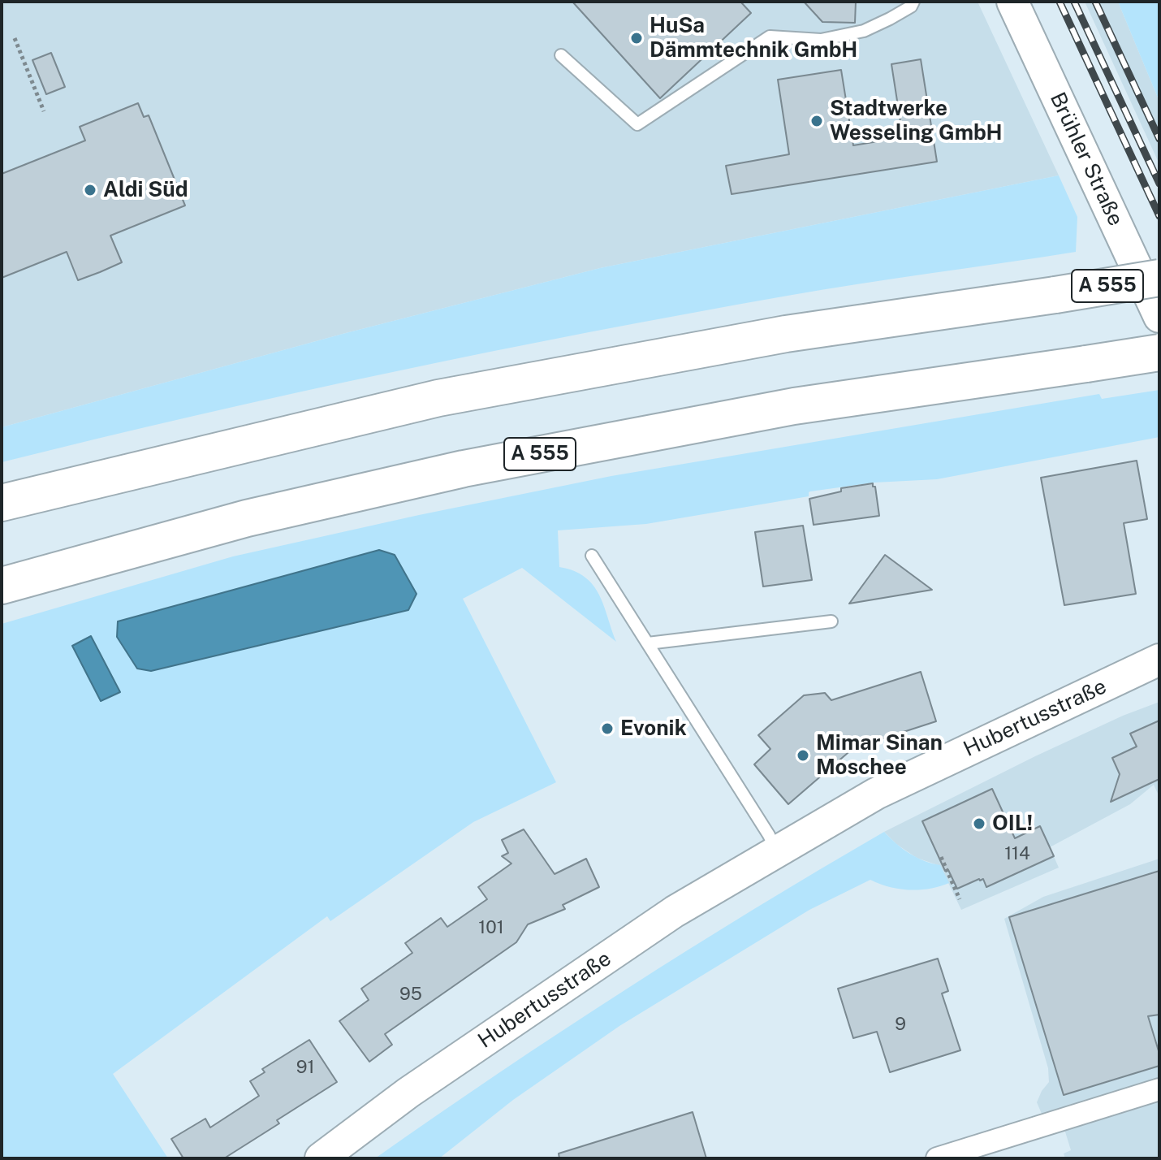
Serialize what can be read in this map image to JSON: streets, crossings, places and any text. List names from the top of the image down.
{
  "streets": {
    "highway": ["A 555"],
    "street": ["Brühler Straße", "Hubertusstraße"]
  },
  "places": [
    "HuSa Dämmtechnik GmbH",
    "Stadtwerke Wesseling GmbH",
    "Aldi Süd",
    "Evonik",
    "Mimar Sinan Moschee",
    "OIL!"
  ],
  "house_numbers": [
    "114",
    "101",
    "95",
    "9",
    "91"
  ]
}
